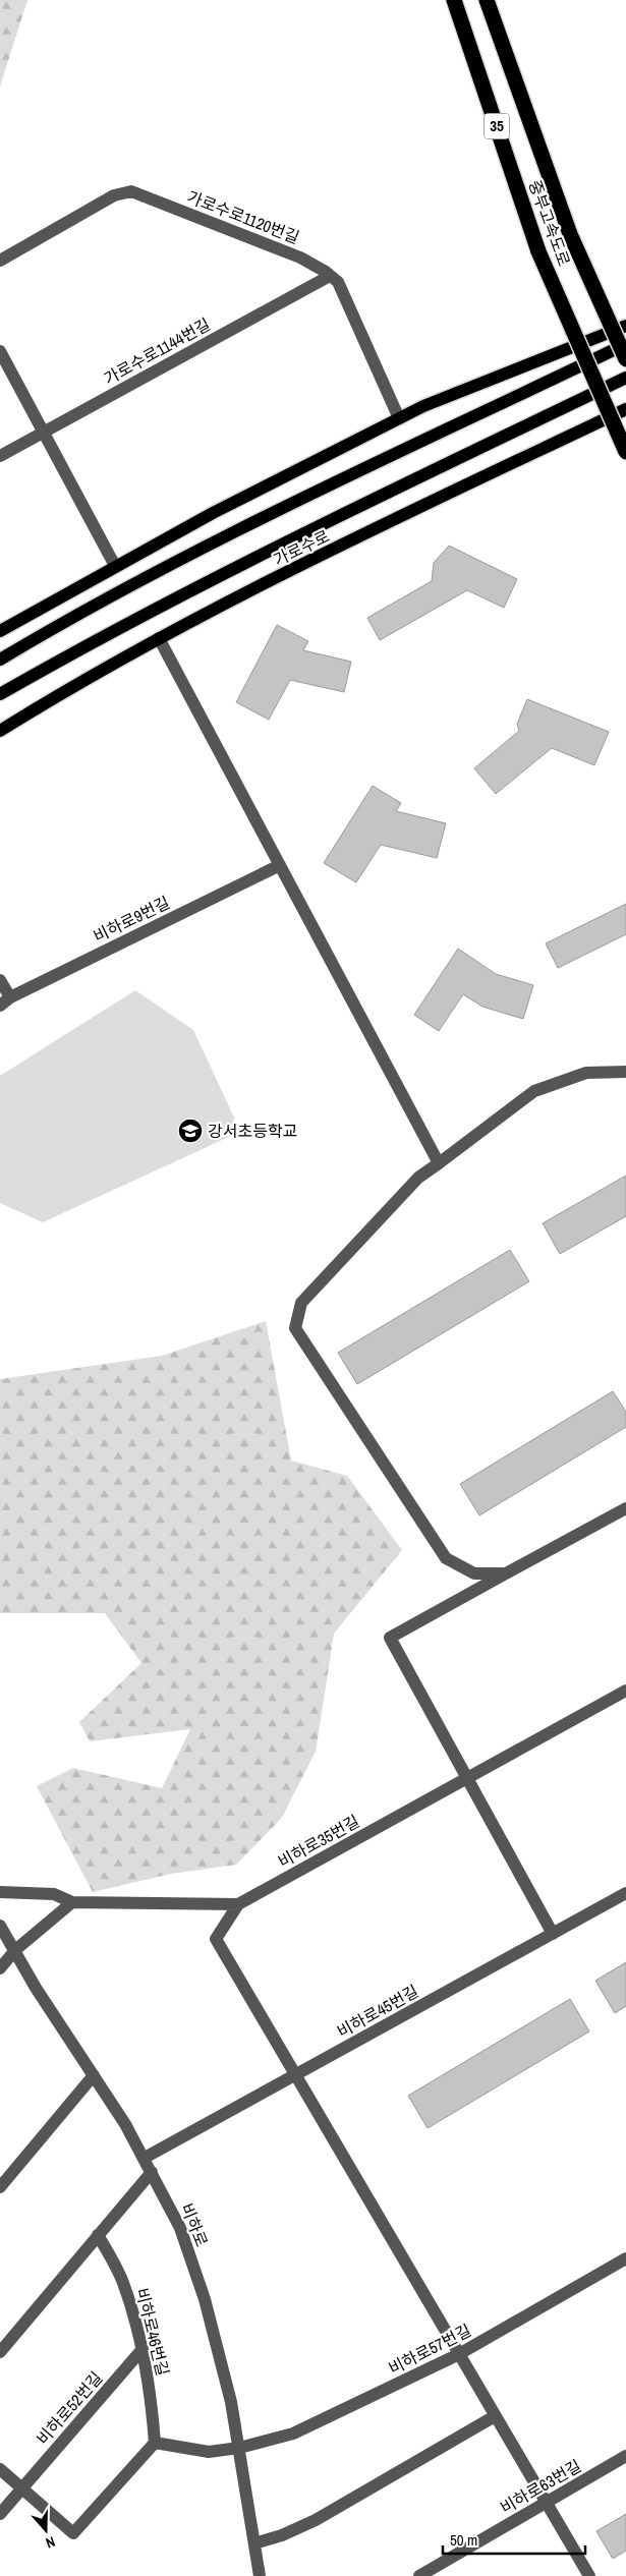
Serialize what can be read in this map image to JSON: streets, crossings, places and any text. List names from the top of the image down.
{
  "streets": {
    "highway": ["35", "중부고속도로"],
    "main road": ["가로수로"],
    "street": [
      "가로수로1120번길",
      "가로수로1144번길",
      "비하로9번길",
      "비하로35번길",
      "비하로45번길",
      "비하로",
      "비하로46번길",
      "비하로57번길",
      "비하로52번길",
      "비하로63번길"
    ]
  },
  "crossings": [
    ["가로수로1120번길", "가로수로1144번길"],
    ["비하로45번길", "비하로"],
    ["비하로", "비하로57번길"],
    ["비하로46번길", "비하로57번길"],
    ["비하로46번길", "비하로52번길"]
  ],
  "places": {
    "school or university": ["강서초등학교"]
  },
  "scale_bar": "50 m",
  "north": "bottom"
}
